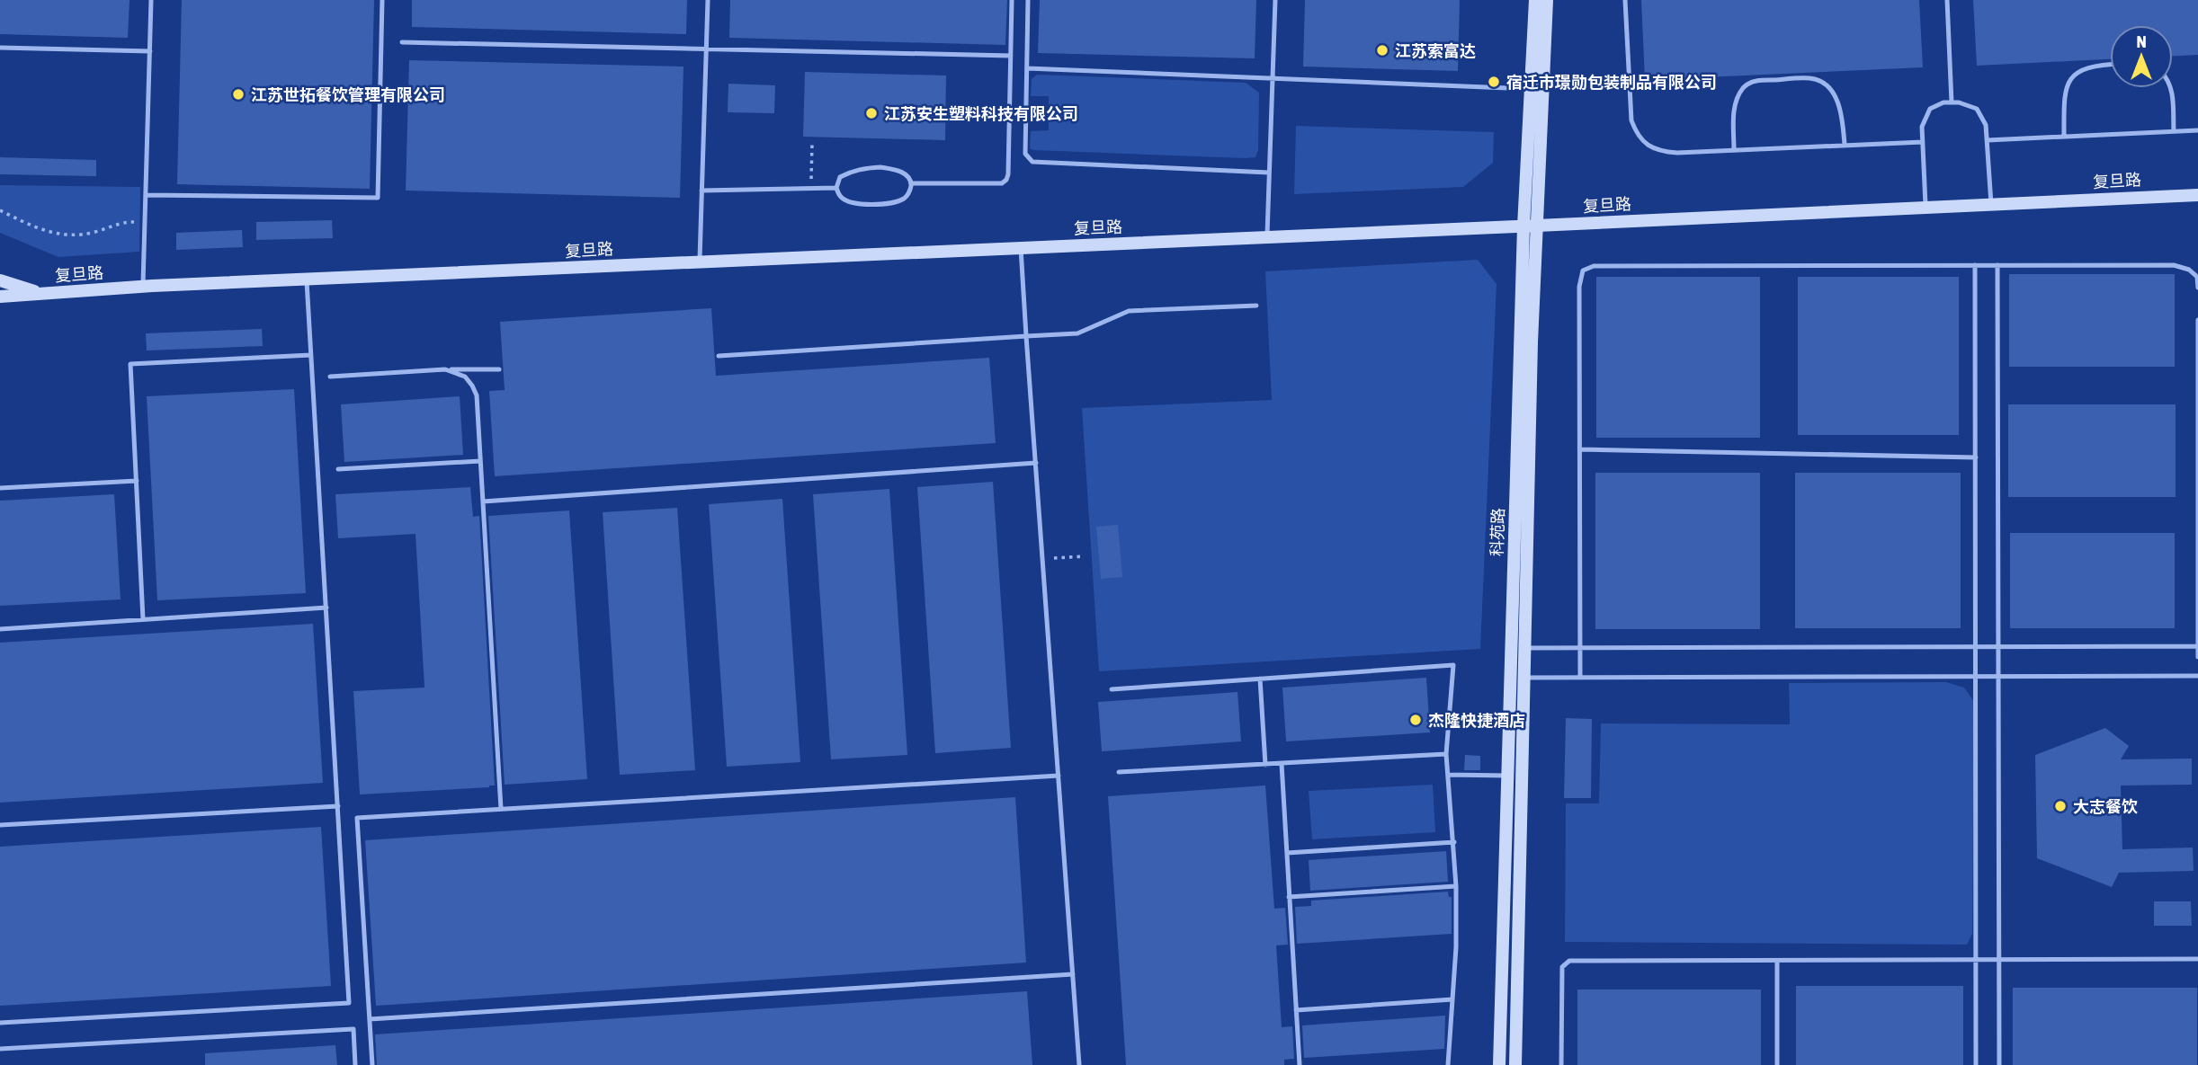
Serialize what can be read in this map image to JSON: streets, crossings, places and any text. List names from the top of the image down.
{
  "streets": {
    "street": ["复旦路", "科苑路"]
  },
  "crossings": [
    ["复旦路", "科苑路"]
  ],
  "places": [
    "江苏索富达",
    "宿迁市璟勋包装制品有限公司",
    "江苏世拓餐饮管理有限公司",
    "江苏安生塑料科技有限公司",
    "杰隆快捷酒店",
    "大志餐饮"
  ],
  "north": "top"
}
